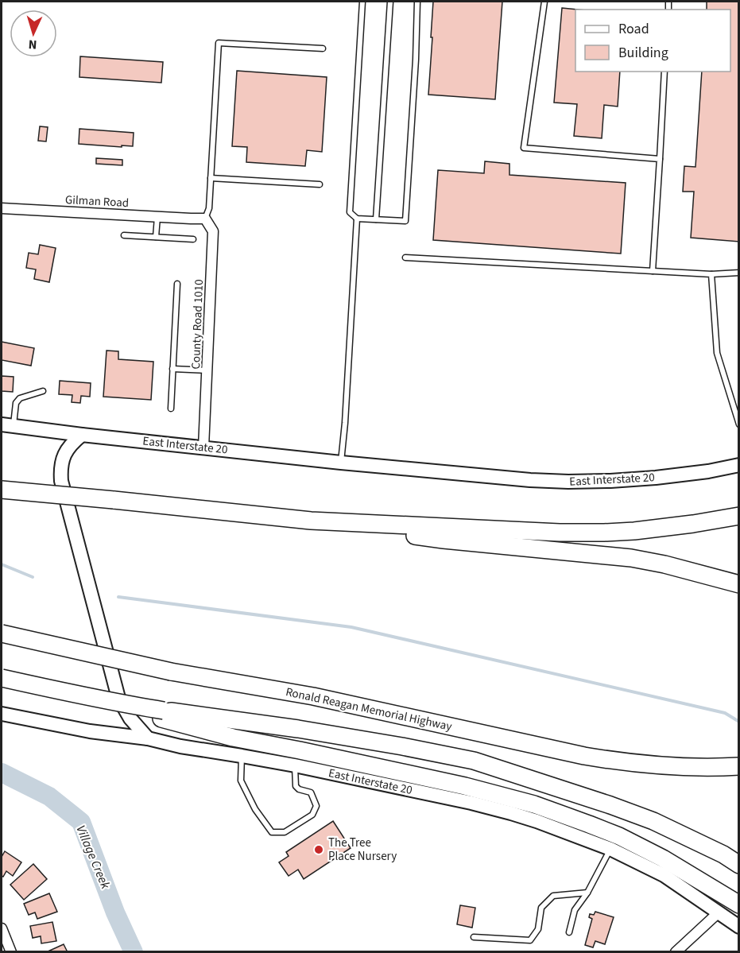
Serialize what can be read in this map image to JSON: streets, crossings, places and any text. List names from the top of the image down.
{
  "streets": {
    "highway": ["Ronald Reagan Memorial Highway"],
    "main road": ["East Interstate 20"],
    "street": ["Gilman Road", "County Road 1010"]
  },
  "crossings": [
    ["Gilman Road", "County Road 1010"],
    ["County Road 1010", "East Interstate 20"]
  ],
  "water": ["Village Creek"],
  "places": ["The Tree Place Nursery"],
  "legend": ["Road", "Building"],
  "north": "bottom"
}
